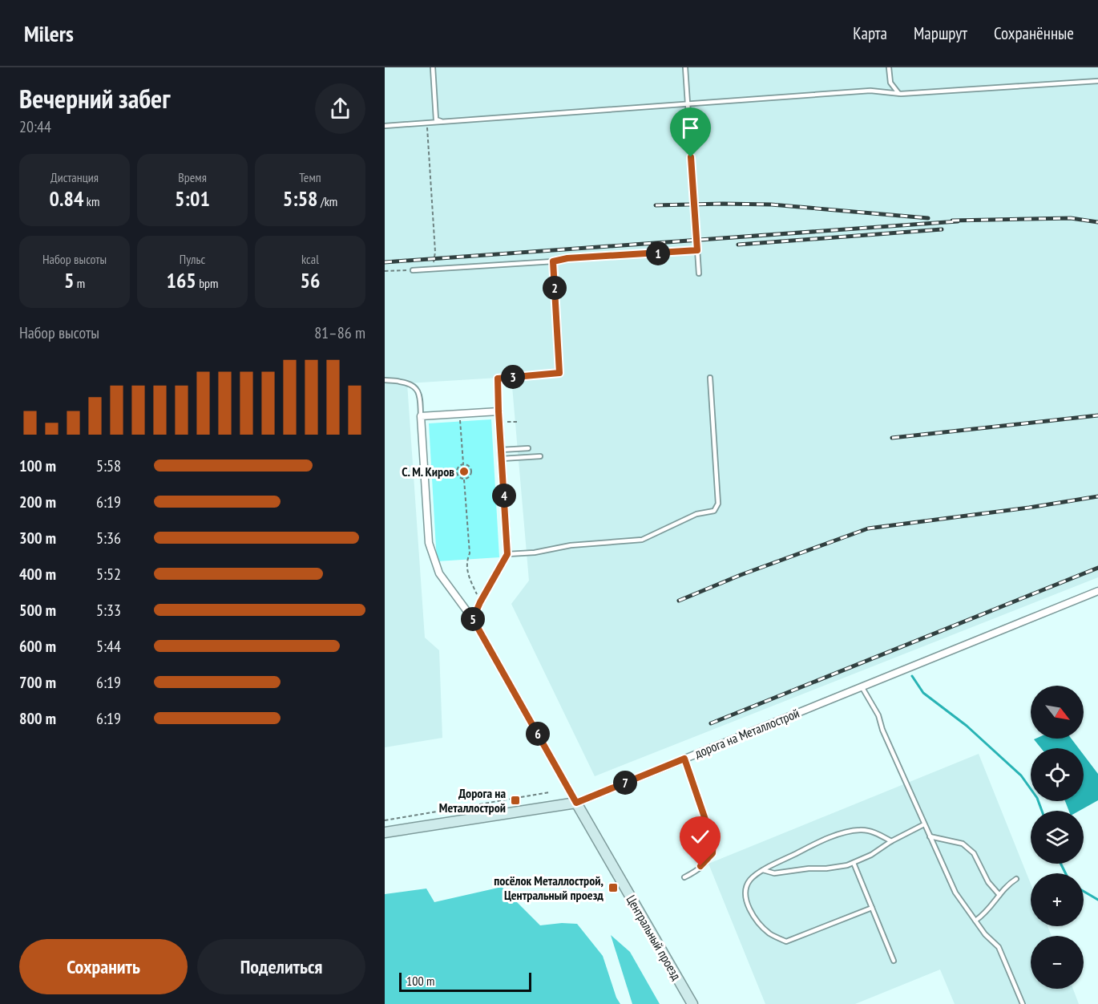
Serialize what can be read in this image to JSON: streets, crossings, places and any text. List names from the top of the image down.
{
  "streets": {
    "street": ["дорога на Металлострой", "Центральный проезд"]
  },
  "crossings": [
    ["дорога на Металлострой", "Центральный проезд"]
  ],
  "places": {
    "other": ["С. М. Киров"],
    "transit": ["Дорога на Металлострой", "посёлок Металлострой, Центральный проезд"]
  },
  "scale_bar": "100 m",
  "north": "bottom right",
  "page": {
    "header": "Milers",
    "nav": ["Карта", "Маршрут", "Сохранённые"],
    "heading": ["Вечерний забег", "20:44"],
    "stats": [
      ["Дистанция", "0.84 km"],
      ["Время", "5:01"],
      ["Темп", "5:58 /km"],
      ["Набор высоты", "5 m"],
      ["Пульс", "165 bpm"],
      ["kcal", "56"]
    ],
    "pins": [
      "1",
      "2",
      "3",
      "4",
      "5",
      "6",
      "7"
    ],
    "chart": ["Набор высоты", "81–86 m"],
    "list": [
      {
        "name": "100 m",
        "note": "5:58"
      },
      {
        "name": "200 m",
        "note": "6:19"
      },
      {
        "name": "300 m",
        "note": "5:36"
      },
      {
        "name": "400 m",
        "note": "5:52"
      },
      {
        "name": "500 m",
        "note": "5:33"
      },
      {
        "name": "600 m",
        "note": "5:44"
      },
      {
        "name": "700 m",
        "note": "6:19"
      },
      {
        "name": "800 m",
        "note": "6:19"
      }
    ],
    "map_buttons": ["+", "−"],
    "buttons": ["Сохранить", "Поделиться"],
    "scale": "100 m"
  }
}
